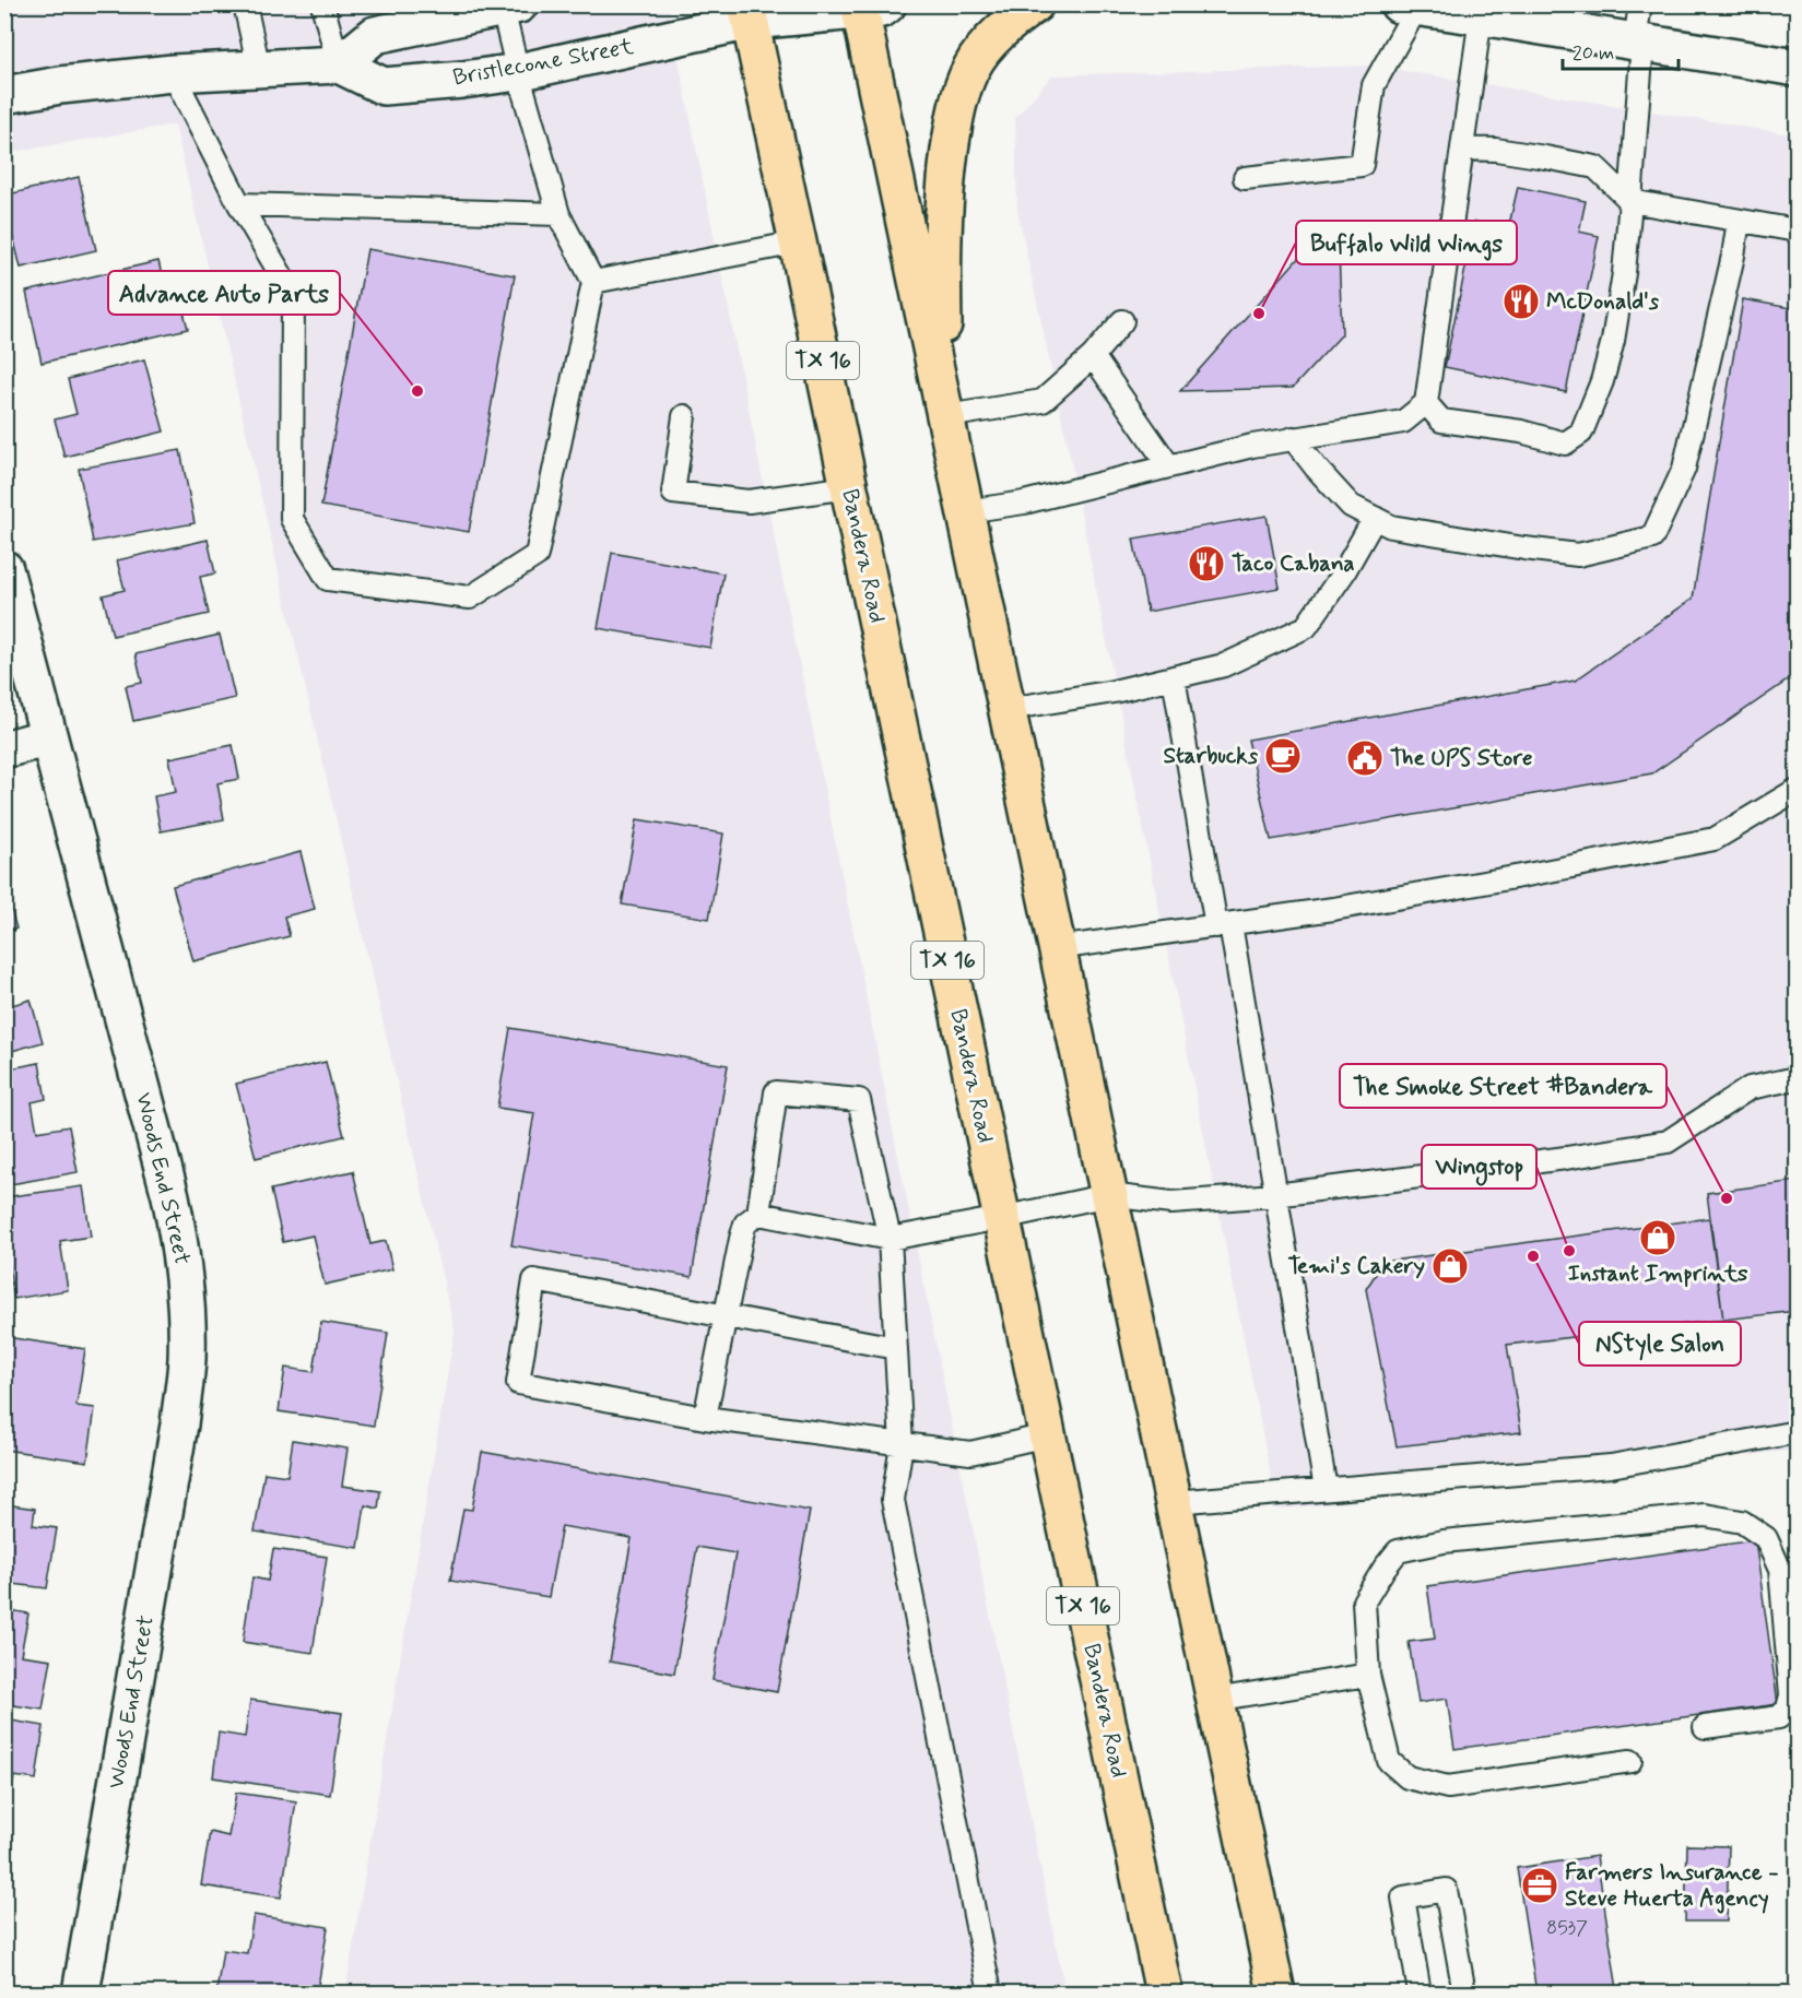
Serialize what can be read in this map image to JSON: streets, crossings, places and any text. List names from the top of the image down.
{
  "streets": {
    "main road": ["TX 16", "Bandera Road"],
    "street": ["Bristlecone Street", "Woods End Street"]
  },
  "crossings": [
    ["Bristlecone Street", "Bandera Road"]
  ],
  "places": {
    "restaurant": ["McDonald's", "Taco Cabana"],
    "other": [
      "Buffalo Wild Wings",
      "Advance Auto Parts",
      "The Smoke Street #Bandera",
      "Wingstop",
      "NStyle Salon"
    ],
    "cafe": ["Starbucks"],
    "public building": ["The UPS Store"],
    "shop": ["Instant Imprints", "Temi's Cakery"],
    "office": ["Farmers Insurance - Steve Huerta Agency"]
  },
  "house_numbers": ["8537"],
  "scale_bar": "20 m"
}
